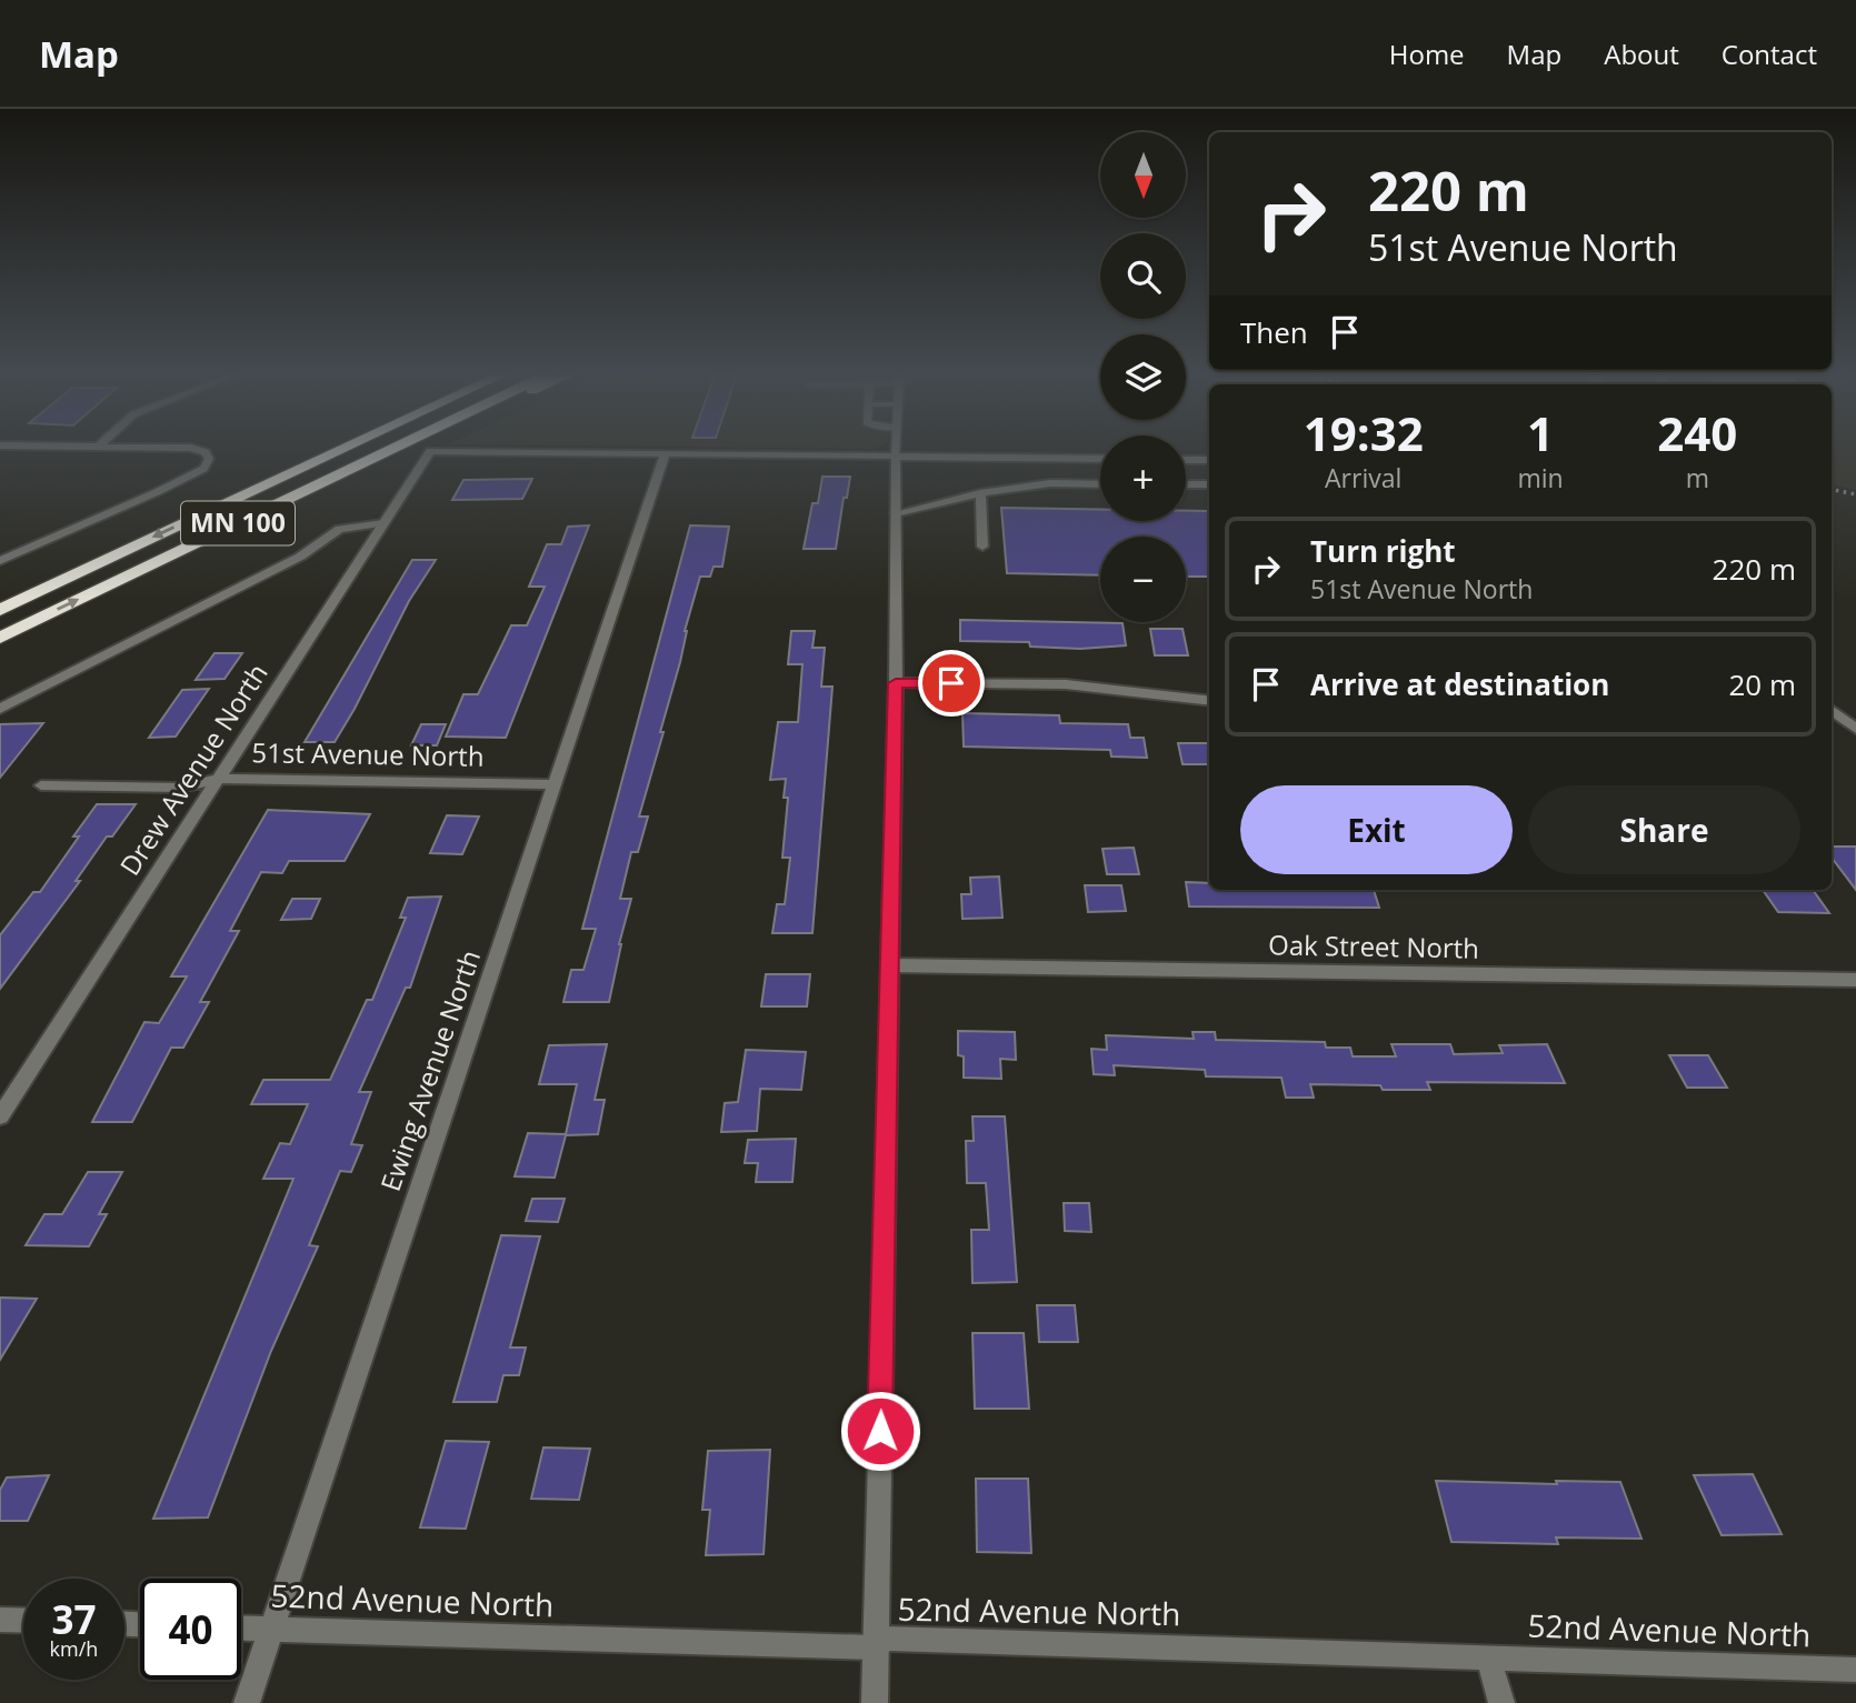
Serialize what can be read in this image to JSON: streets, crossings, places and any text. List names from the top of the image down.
{
  "streets": {
    "highway": ["MN 100"],
    "street": [
      "51st Avenue North",
      "Drew Avenue North",
      "Oak Street North",
      "Ewing Avenue North",
      "52nd Avenue North"
    ]
  },
  "crossings": [
    ["51st Avenue North", "Drew Avenue North"],
    ["51st Avenue North", "Ewing Avenue North"],
    ["Drew Avenue North", "Ewing Avenue North"],
    ["Ewing Avenue North", "52nd Avenue North"]
  ],
  "north": "bottom",
  "page": {
    "header": "Map",
    "nav": [
      "Home",
      "Map",
      "About",
      "Contact"
    ],
    "map_buttons": ["+", "−"],
    "turn": ["220 m", "51st Avenue North"],
    "then": "Then",
    "eta": [
      "19:32",
      "Arrival",
      "1",
      "min",
      "240",
      "m"
    ],
    "list": [
      {
        "name": "Turn right",
        "note": "51st Avenue North",
        "value": "220 m"
      },
      {
        "name": "Arrive at destination",
        "value": "20 m"
      }
    ],
    "buttons": ["Exit", "Share"],
    "speed": "37 km/h",
    "limit": "40"
  }
}
